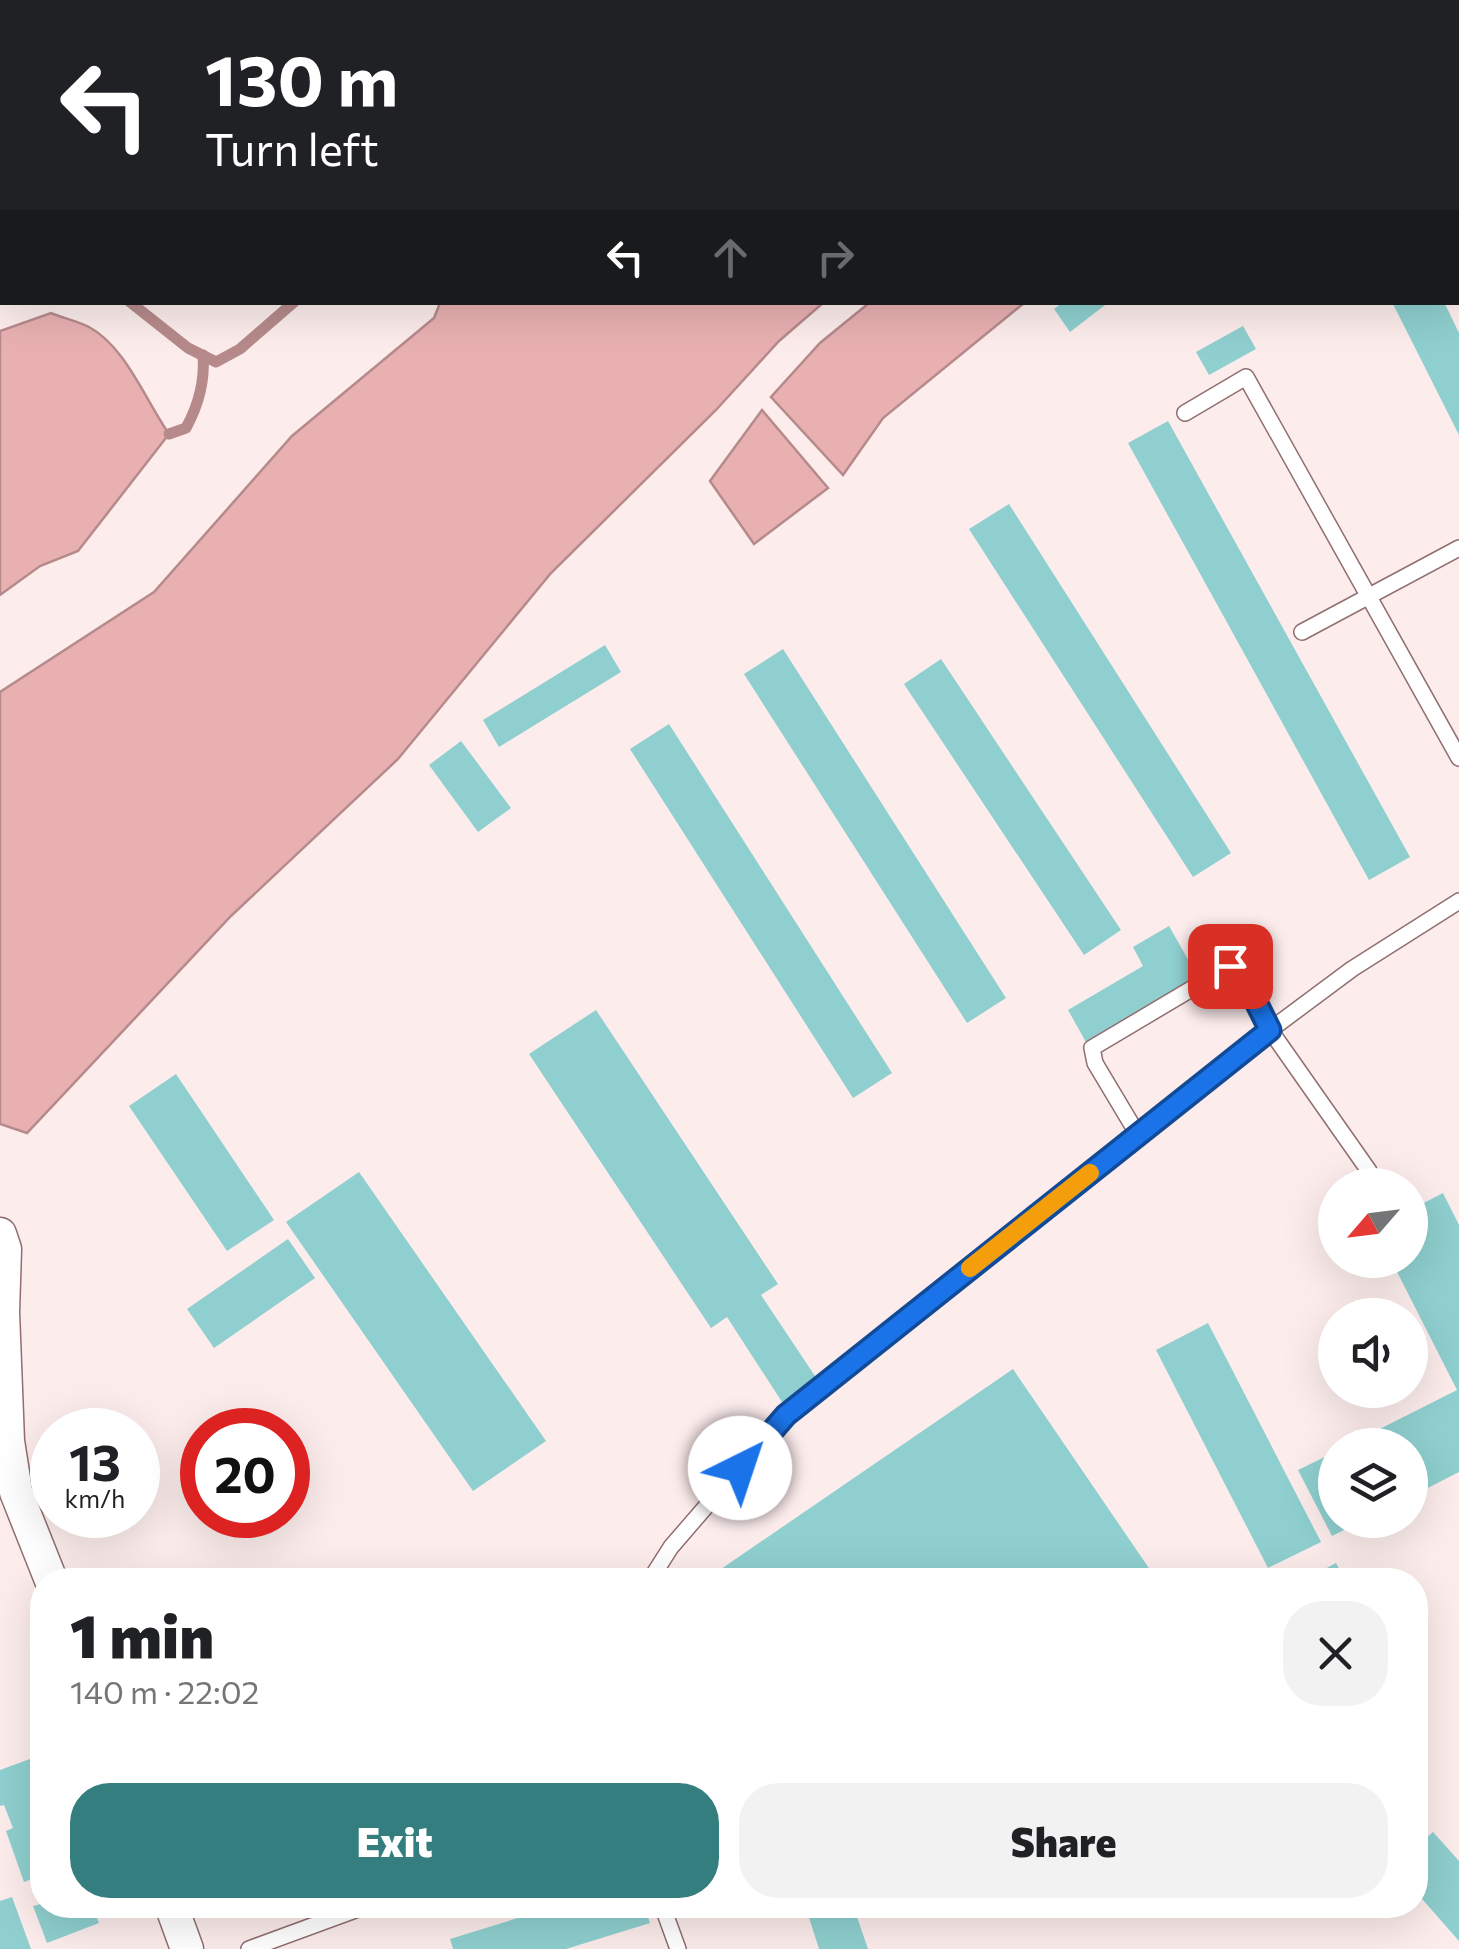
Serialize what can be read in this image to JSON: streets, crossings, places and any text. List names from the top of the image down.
{
  "north": "bottom left",
  "page": {
    "turn": ["130 m", "Turn left"],
    "speed": "13 km/h",
    "limit": "20",
    "heading": ["1 min", "140 m · 22:02"],
    "buttons": ["Exit", "Share"]
  }
}
